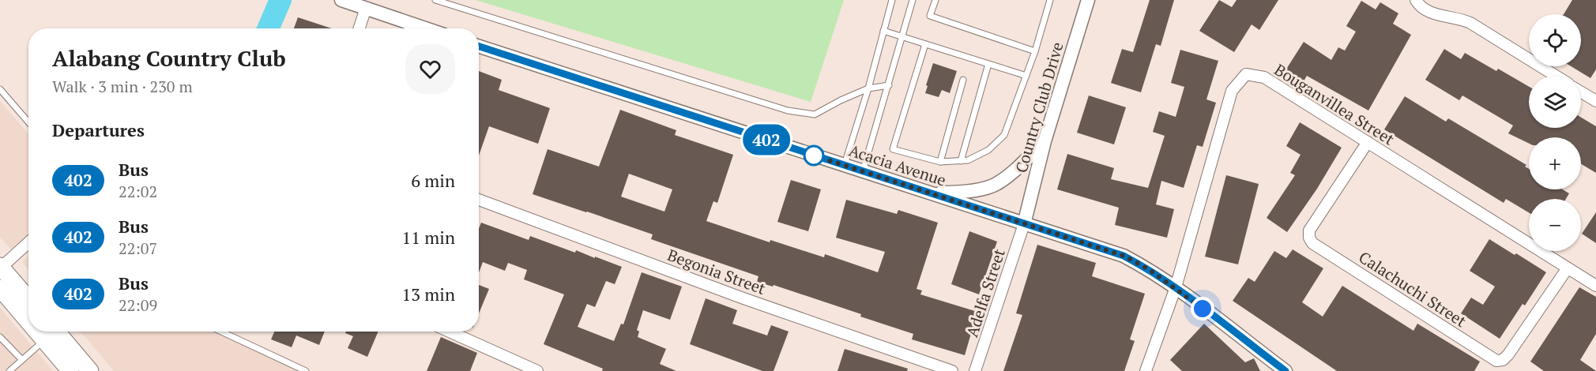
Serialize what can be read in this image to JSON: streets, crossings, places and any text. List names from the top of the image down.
{
  "streets": {
    "street": [
      "Bouganvillea Street",
      "Country Club Drive",
      "Acacia Avenue",
      "Begonia Street",
      "Calachuchi Street",
      "Adelfa Street"
    ]
  },
  "crossings": [
    ["Bouganvillea Street", "Acacia Avenue"],
    ["Bouganvillea Street", "Calachuchi Street"],
    ["Country Club Drive", "Acacia Avenue"],
    ["Country Club Drive", "Adelfa Street"],
    ["Acacia Avenue", "Adelfa Street"]
  ],
  "lines": ["bus line 402"],
  "page": {
    "on_map": "402",
    "map_buttons": ["+", "−"],
    "heading": [
      ["Alabang Country Club", "Walk · 3 min · 230 m"],
      "Departures"
    ],
    "list": [
      {
        "mark": "402",
        "name": "Bus",
        "note": "22:02",
        "value": "6 min"
      },
      {
        "mark": "402",
        "name": "Bus",
        "note": "22:07",
        "value": "11 min"
      },
      {
        "mark": "402",
        "name": "Bus",
        "note": "22:09",
        "value": "13 min"
      }
    ]
  }
}
